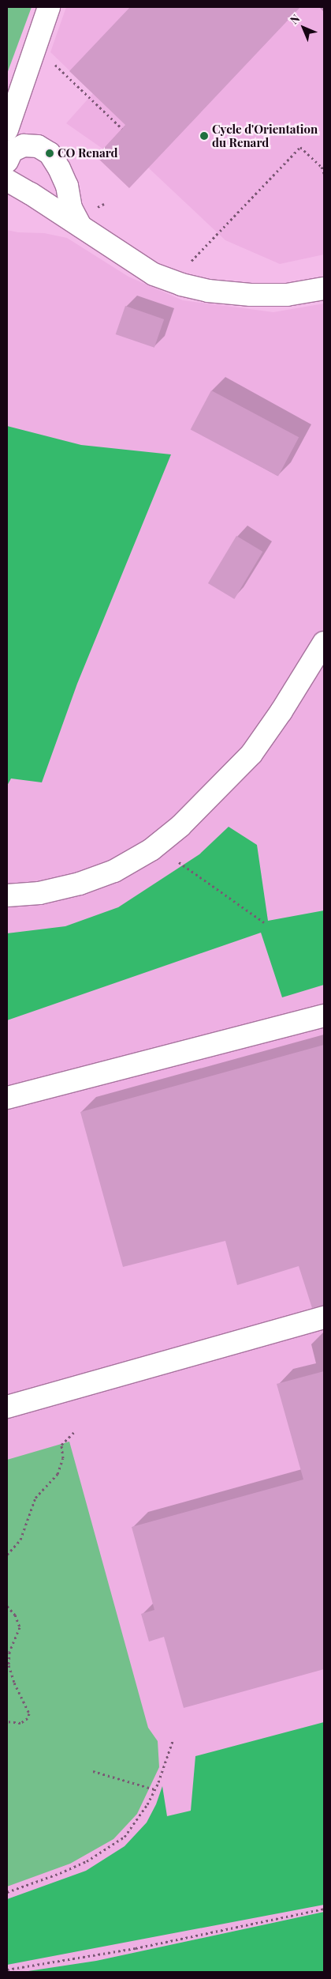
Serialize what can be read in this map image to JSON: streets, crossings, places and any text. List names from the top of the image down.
{
  "places": ["Cycle d'Orientation du Renard", "CO Renard"],
  "north": "top left"
}
